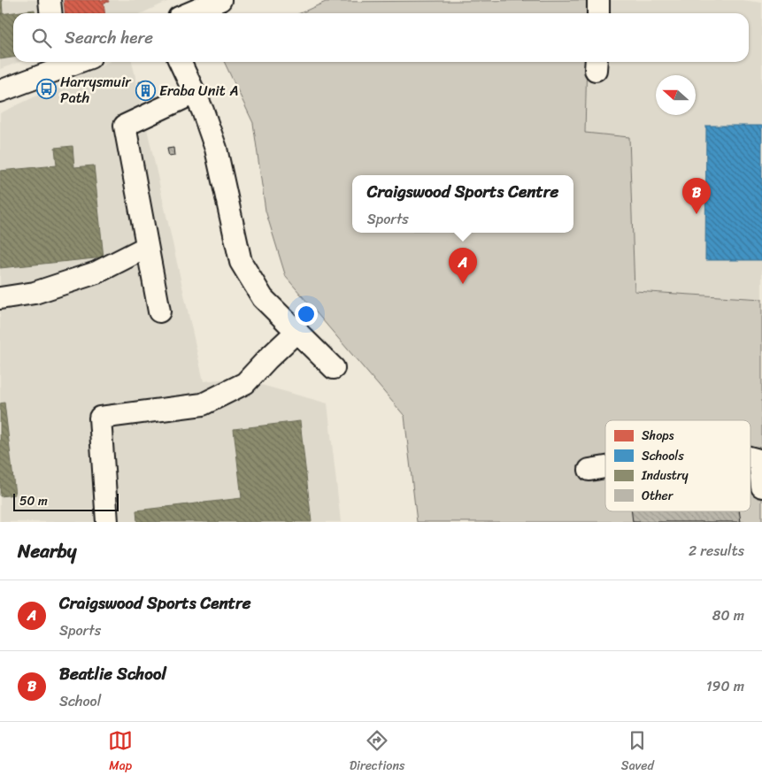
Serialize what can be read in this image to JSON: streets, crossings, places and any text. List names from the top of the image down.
{
  "places": {
    "bus stop": ["Harrysmuir Path"],
    "building": ["Eraba Unit A"]
  },
  "legend": [
    "Shops",
    "Schools",
    "Industry",
    "Other"
  ],
  "scale_bar": "50 m",
  "north": "left",
  "page": {
    "search": "Search here",
    "popup": ["Craigswood Sports Centre", "Sports"],
    "pins": ["B", "A"],
    "scale": "50 m",
    "heading": ["Nearby", "2 results"],
    "list": [
      {
        "mark": "A",
        "name": "Craigswood Sports Centre",
        "note": "Sports",
        "value": "80 m"
      },
      {
        "mark": "B",
        "name": "Beatlie School",
        "note": "School",
        "value": "190 m"
      }
    ],
    "nav": ["Map", "Directions", "Saved"]
  }
}
